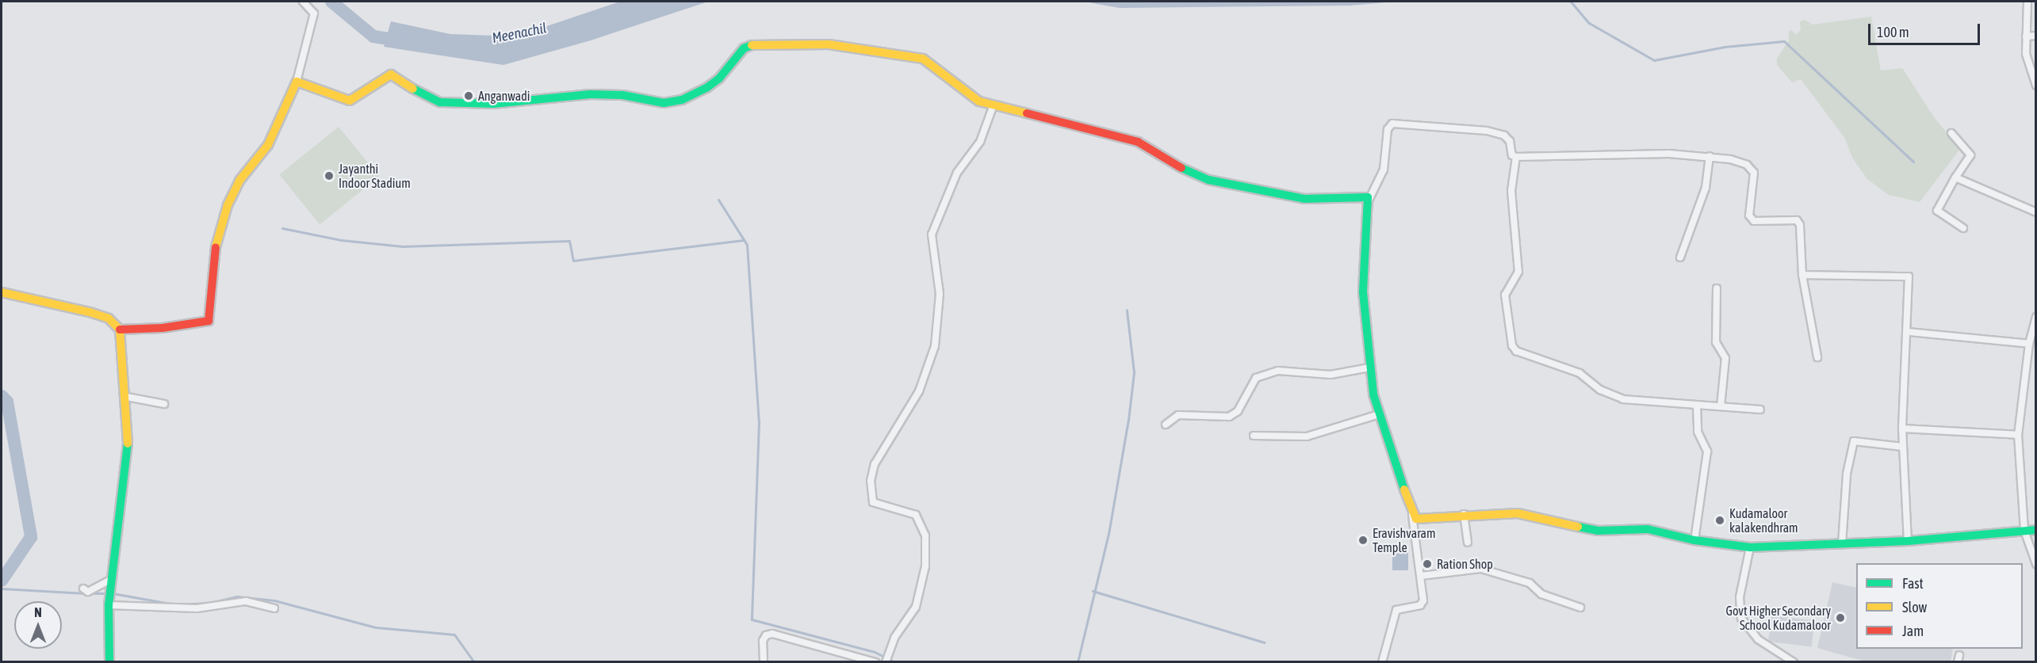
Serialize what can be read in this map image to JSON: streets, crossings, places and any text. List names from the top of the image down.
{
  "water": ["Meenachil"],
  "places": [
    "Anganwadi",
    "Jayanthi Indoor Stadium",
    "Kudamaloor kalakendhram",
    "Eravishvaram Temple",
    "Ration Shop",
    "Govt Higher Secondary School Kudamaloor"
  ],
  "legend": ["Fast", "Slow", "Jam"],
  "scale_bar": "100 m",
  "north": "top"
}
